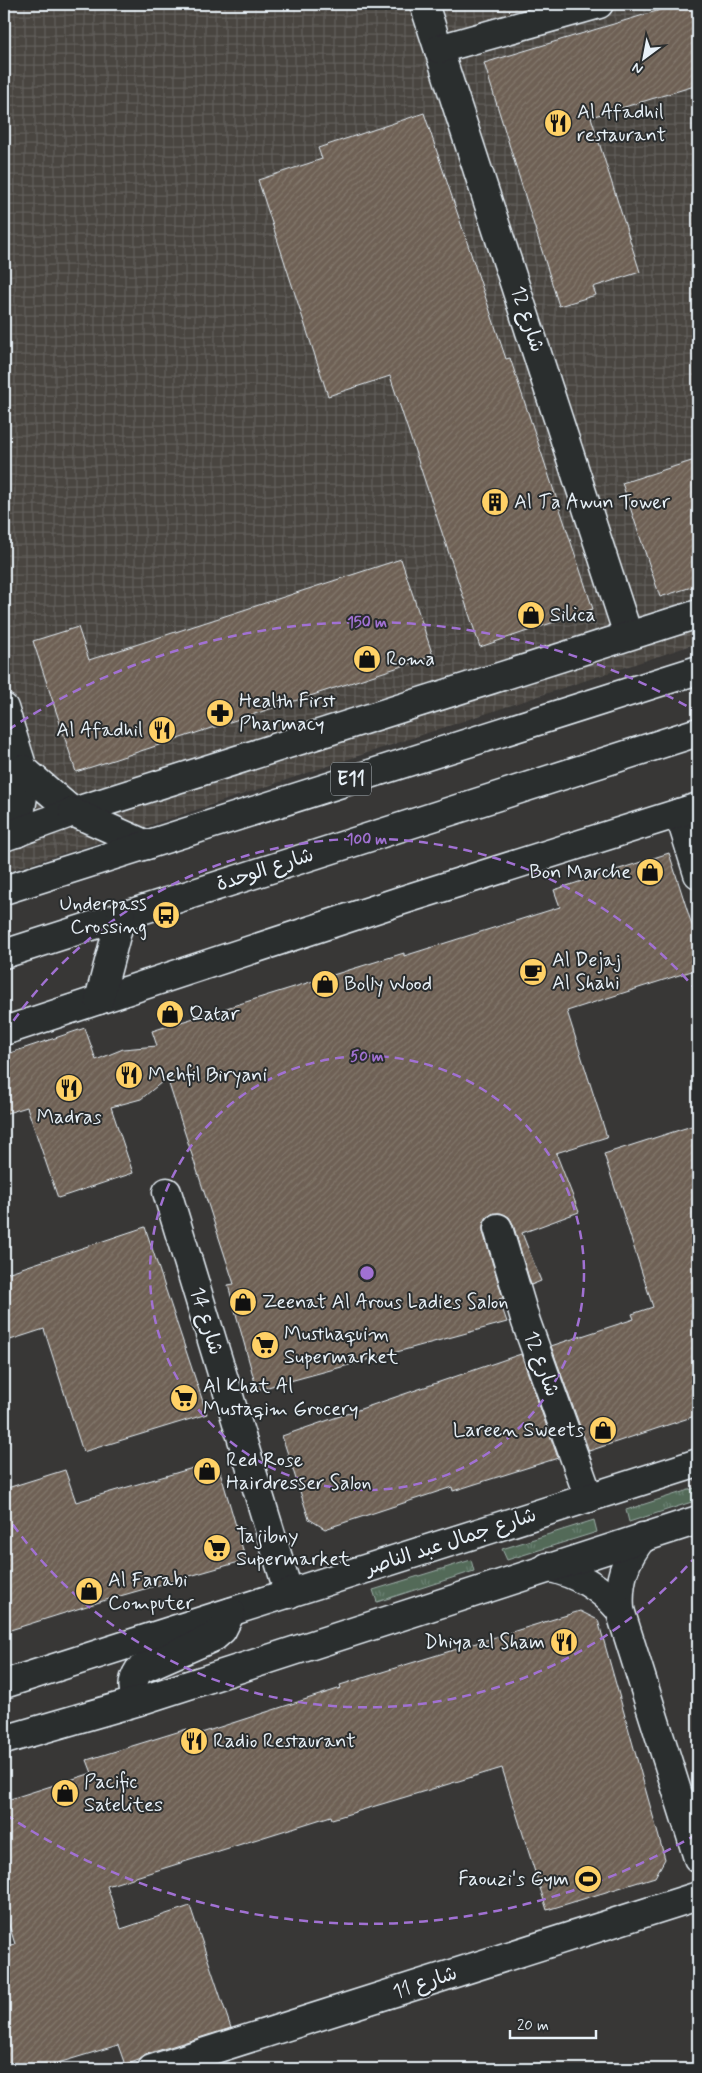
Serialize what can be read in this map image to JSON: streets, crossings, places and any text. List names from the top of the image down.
{
  "streets": {
    "main road": [
      "شارع 12",
      "E11",
      "شارع الوحدة",
      "شارع 14",
      "شارع جمال عبد الناصر",
      "شارع 11"
    ]
  },
  "crossings": [
    ["شارع 12", "شارع جمال عبد الناصر"],
    ["شارع 14", "شارع جمال عبد الناصر"]
  ],
  "places": {
    "restaurant": [
      "Al Afadhil restaurant",
      "Al Afadhil",
      "Mehfil Biryani",
      "Madras",
      "Dhiya al Sham",
      "Radio Restaurant"
    ],
    "building": ["Al Ta Awun Tower"],
    "shop": [
      "Silica",
      "Roma",
      "Bon Marche",
      "Bolly Wood",
      "Qatar",
      "Zeenat Al Arous Ladies Salon",
      "Lareen Sweets",
      "Red Rose Hairdresser Salon",
      "Al Farabi Computer",
      "Pacific Satelites"
    ],
    "pharmacy": ["Health First Pharmacy"],
    "bus stop": ["Underpass Crossing"],
    "cafe": ["Al Dejaj Al Shahi"],
    "supermarket": ["Musthaquim Supermarket", "Al Khat Al Mustaqim Grocery", "Tajibny Supermarket"],
    "sports": ["Faouzi's Gym"]
  },
  "scale_bar": "20 m",
  "north": "bottom left",
  "rings": ["150 m", "100 m", "50 m"]
}
